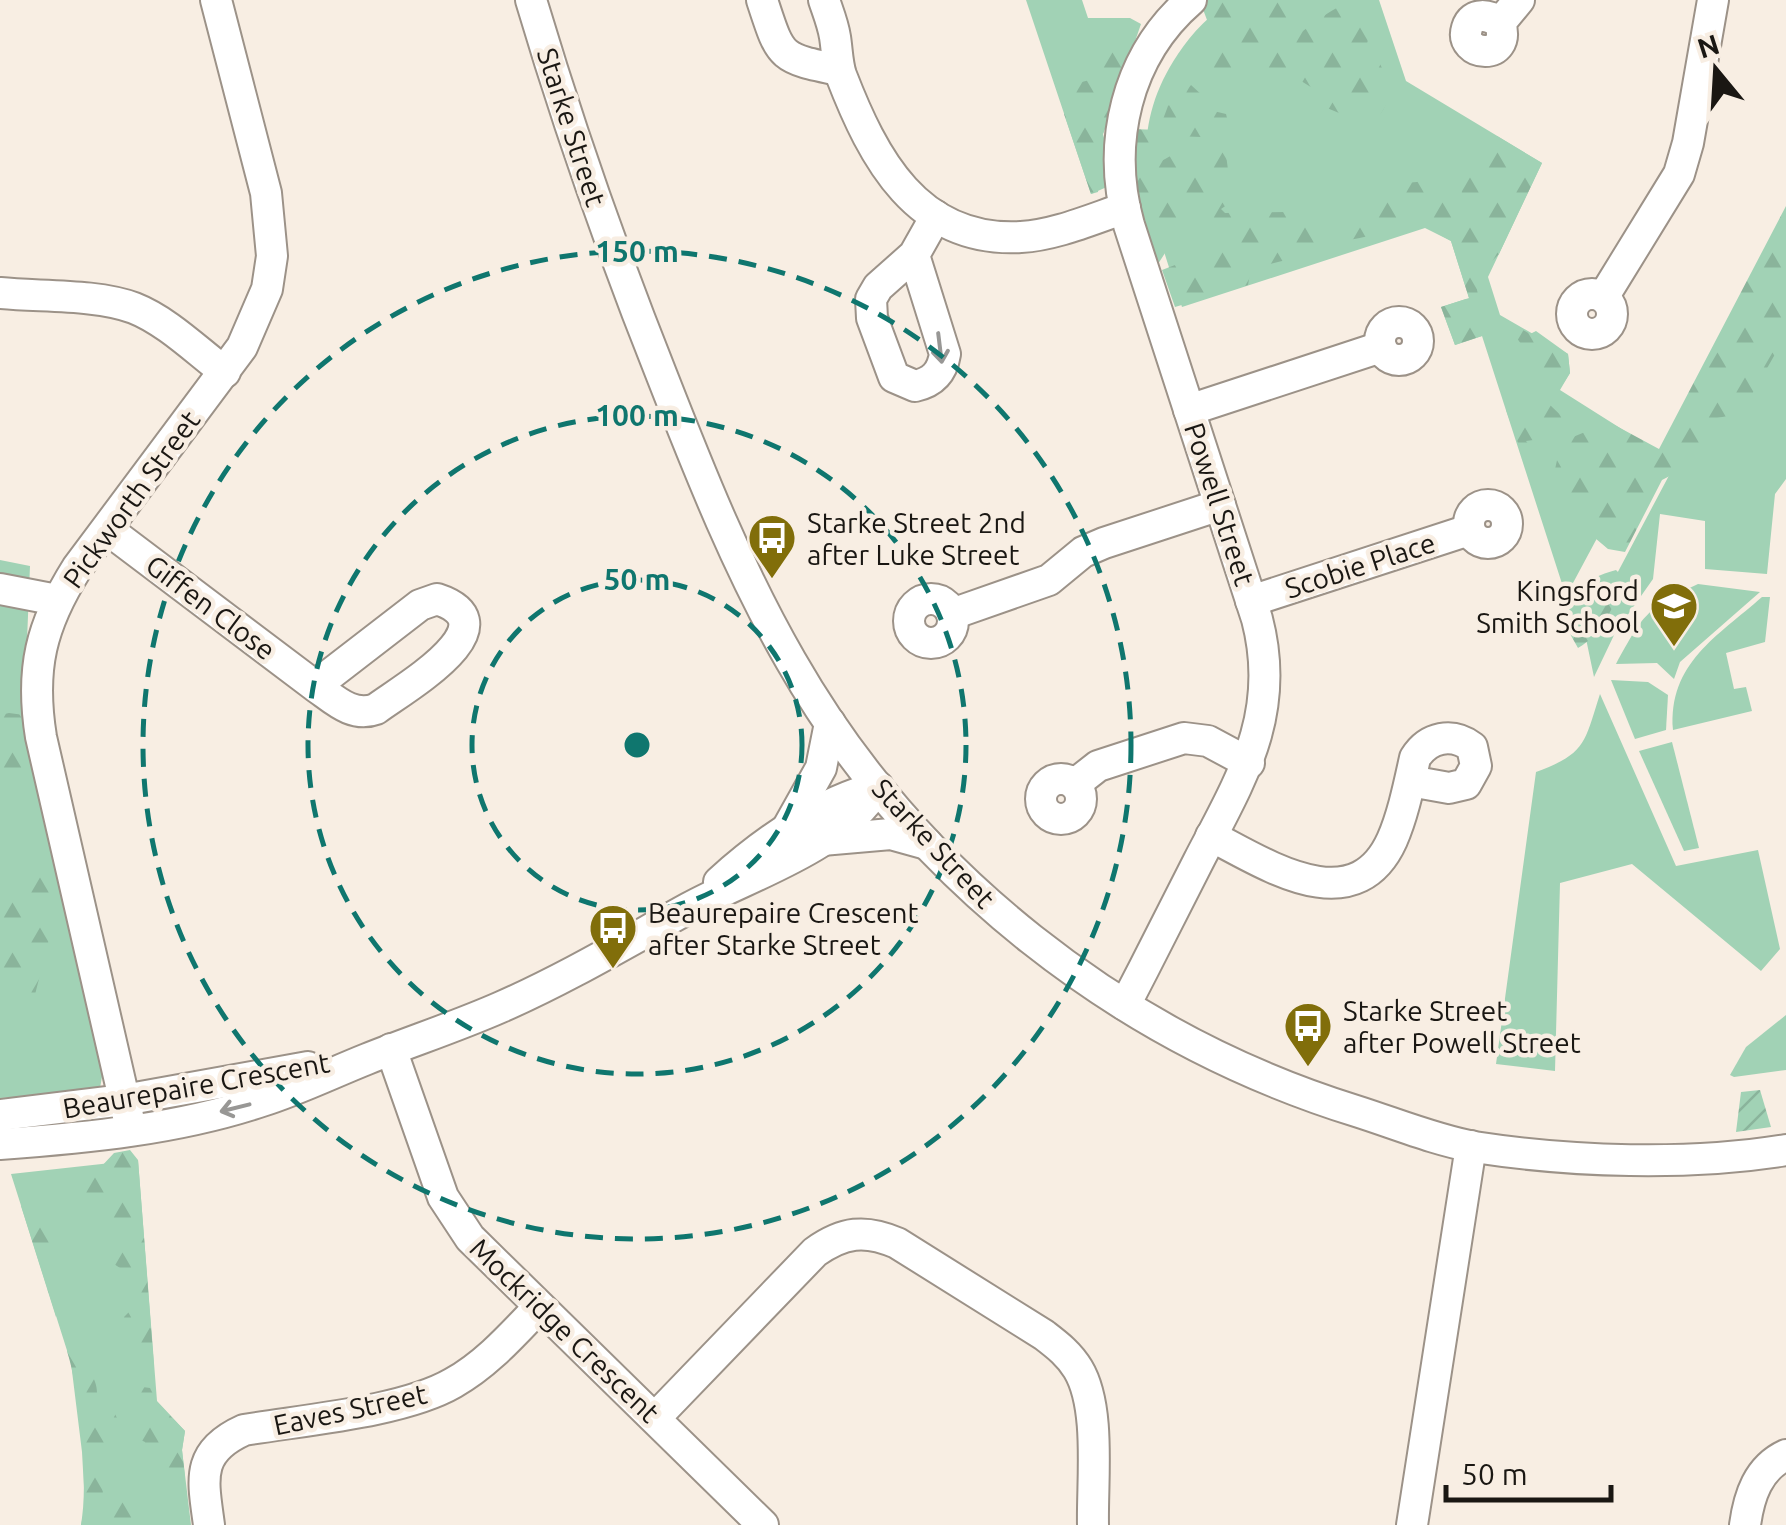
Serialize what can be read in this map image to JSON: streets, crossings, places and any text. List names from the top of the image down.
{
  "streets": {
    "street": [
      "Starke Street",
      "Pickworth Street",
      "Powell Street",
      "Scobie Place",
      "Giffen Close",
      "Beaurepaire Crescent",
      "Mockridge Crescent",
      "Eaves Street"
    ]
  },
  "crossings": [
    ["Starke Street", "Powell Street"],
    ["Starke Street", "Beaurepaire Crescent"],
    ["Pickworth Street", "Giffen Close"],
    ["Pickworth Street", "Beaurepaire Crescent"],
    ["Powell Street", "Scobie Place"],
    ["Beaurepaire Crescent", "Mockridge Crescent"],
    ["Mockridge Crescent", "Eaves Street"]
  ],
  "places": {
    "bus stop": ["Starke Street 2nd after Luke Street", "Beaurepaire Crescent after Starke Street", "Starke Street after Powell Street"],
    "school or university": ["Kingsford Smith School"]
  },
  "scale_bar": "50 m",
  "north": "top",
  "rings": ["150 m", "100 m", "50 m"]
}
